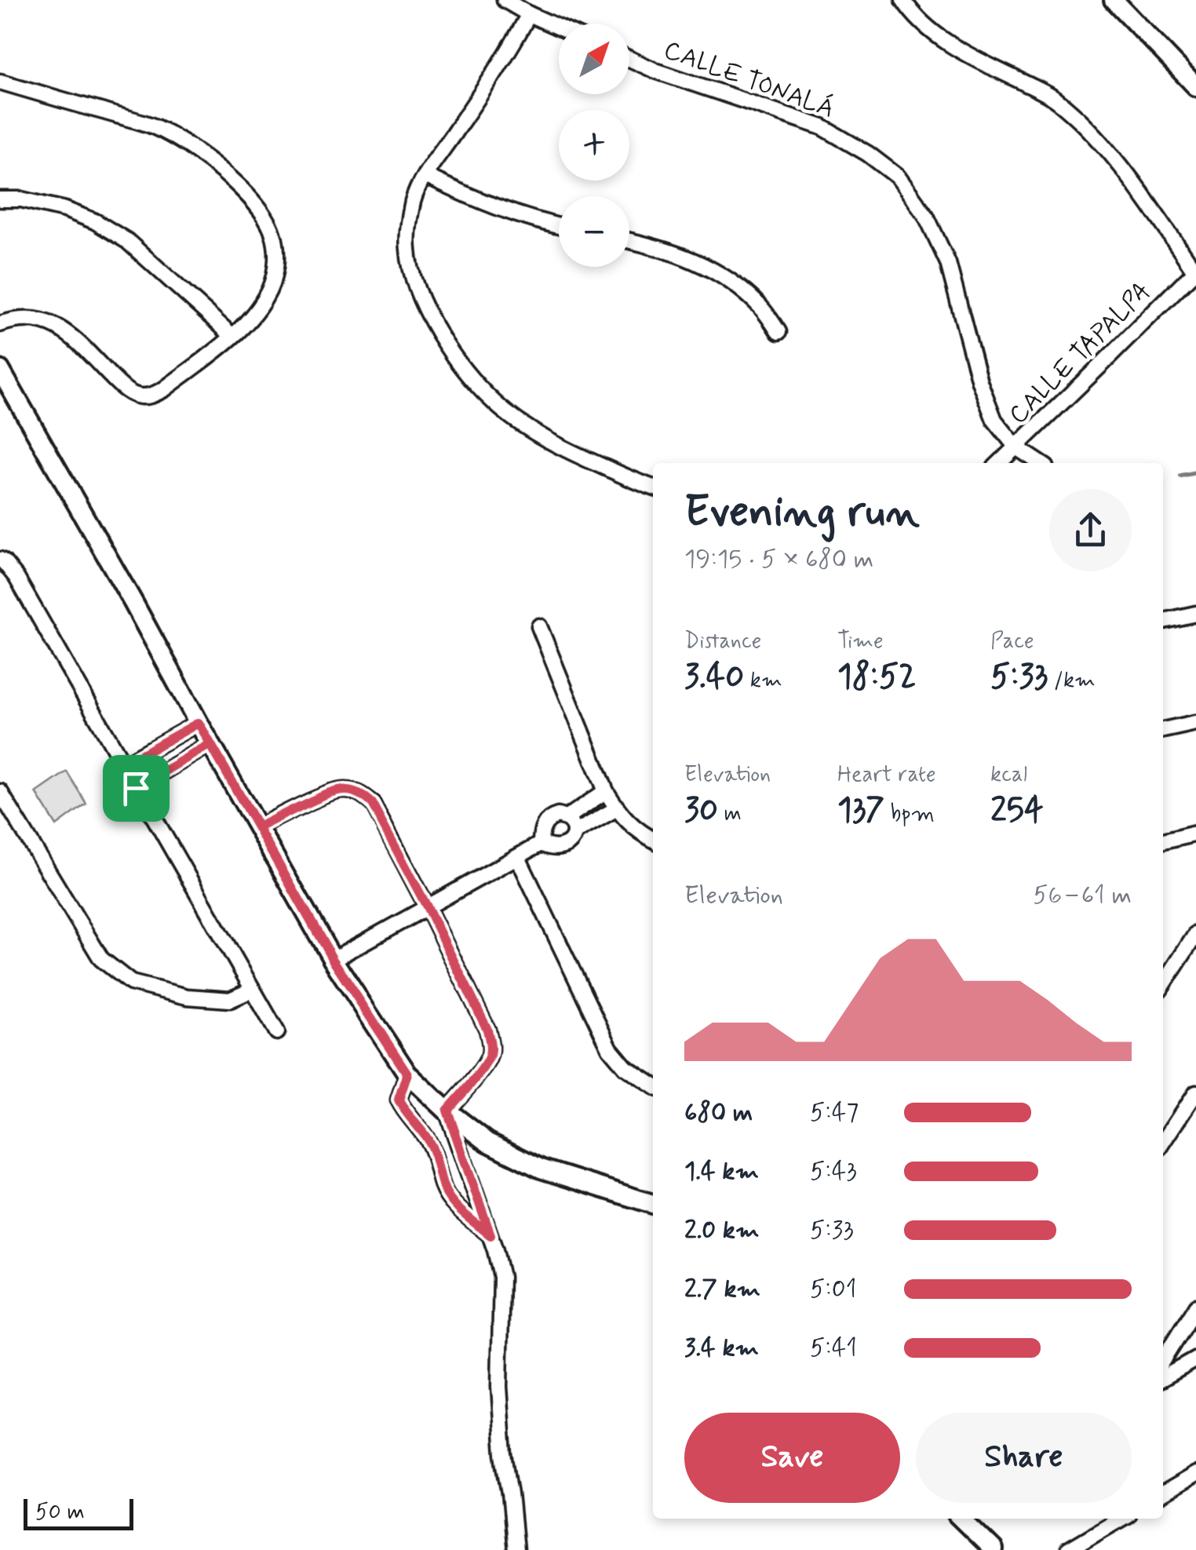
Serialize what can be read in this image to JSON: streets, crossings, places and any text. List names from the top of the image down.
{
  "streets": {
    "street": ["CALLE TONALÁ", "CALLE TAPALPA"]
  },
  "crossings": [
    ["CALLE TONALÁ", "CALLE TAPALPA"]
  ],
  "scale_bar": "50 m",
  "north": "top right",
  "page": {
    "map_buttons": ["+", "−"],
    "heading": ["Evening run", "19:15 · 5 × 680 m"],
    "stats": [
      ["Distance", "3.40 km"],
      ["Time", "18:52"],
      ["Pace", "5:33 /km"],
      ["Elevation", "30 m"],
      ["Heart rate", "137 bpm"],
      ["kcal", "254"]
    ],
    "chart": ["Elevation", "56–61 m"],
    "list": [
      {
        "name": "680 m",
        "note": "5:47"
      },
      {
        "name": "1.4 km",
        "note": "5:43"
      },
      {
        "name": "2.0 km",
        "note": "5:33"
      },
      {
        "name": "2.7 km",
        "note": "5:01"
      },
      {
        "name": "3.4 km",
        "note": "5:41"
      }
    ],
    "buttons": ["Save", "Share"],
    "scale": "50 m"
  }
}
